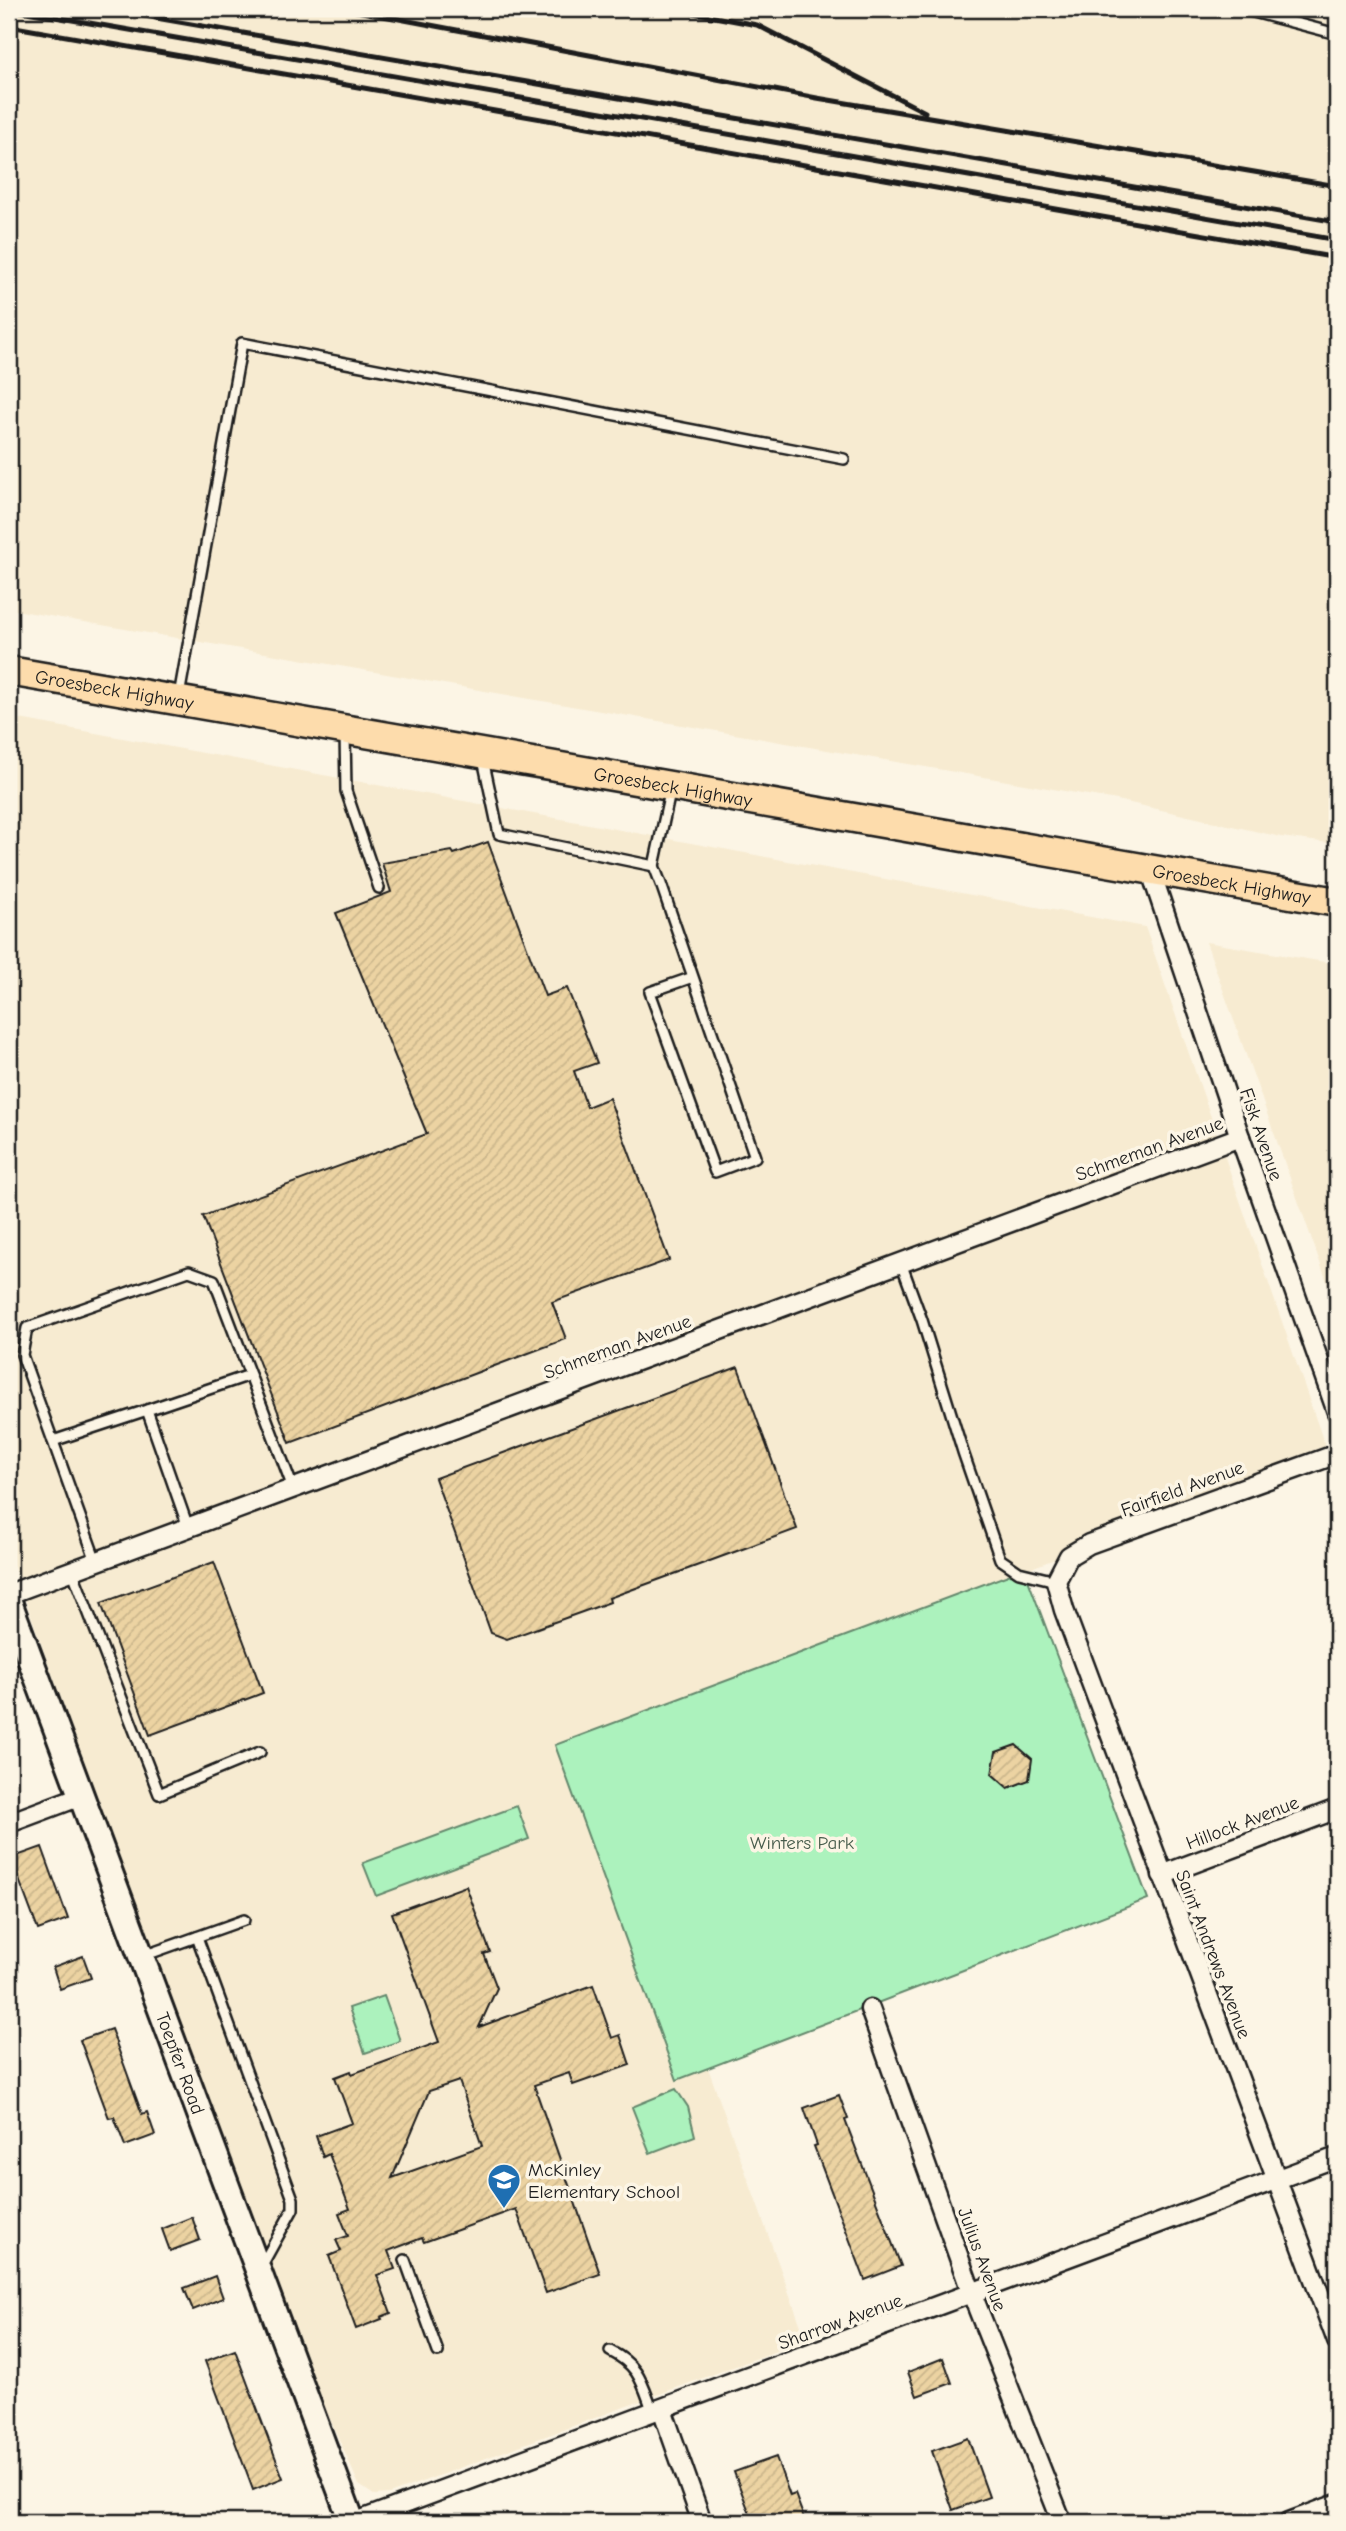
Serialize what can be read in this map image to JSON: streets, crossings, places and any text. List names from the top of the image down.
{
  "streets": {
    "main road": ["Groesbeck Highway"],
    "street": [
      "Fisk Avenue",
      "Schmeman Avenue",
      "Fairfield Avenue",
      "Hillock Avenue",
      "Saint Andrews Avenue",
      "Toepfer Road",
      "Julius Avenue",
      "Sharrow Avenue"
    ]
  },
  "crossings": [
    ["Groesbeck Highway", "Fisk Avenue"],
    ["Fisk Avenue", "Schmeman Avenue"],
    ["Fairfield Avenue", "Saint Andrews Avenue"],
    ["Hillock Avenue", "Saint Andrews Avenue"],
    ["Saint Andrews Avenue", "Sharrow Avenue"],
    ["Toepfer Road", "Sharrow Avenue"],
    ["Julius Avenue", "Sharrow Avenue"]
  ],
  "parks": ["Winters Park"],
  "places": {
    "school or university": ["McKinley Elementary School"]
  }
}
